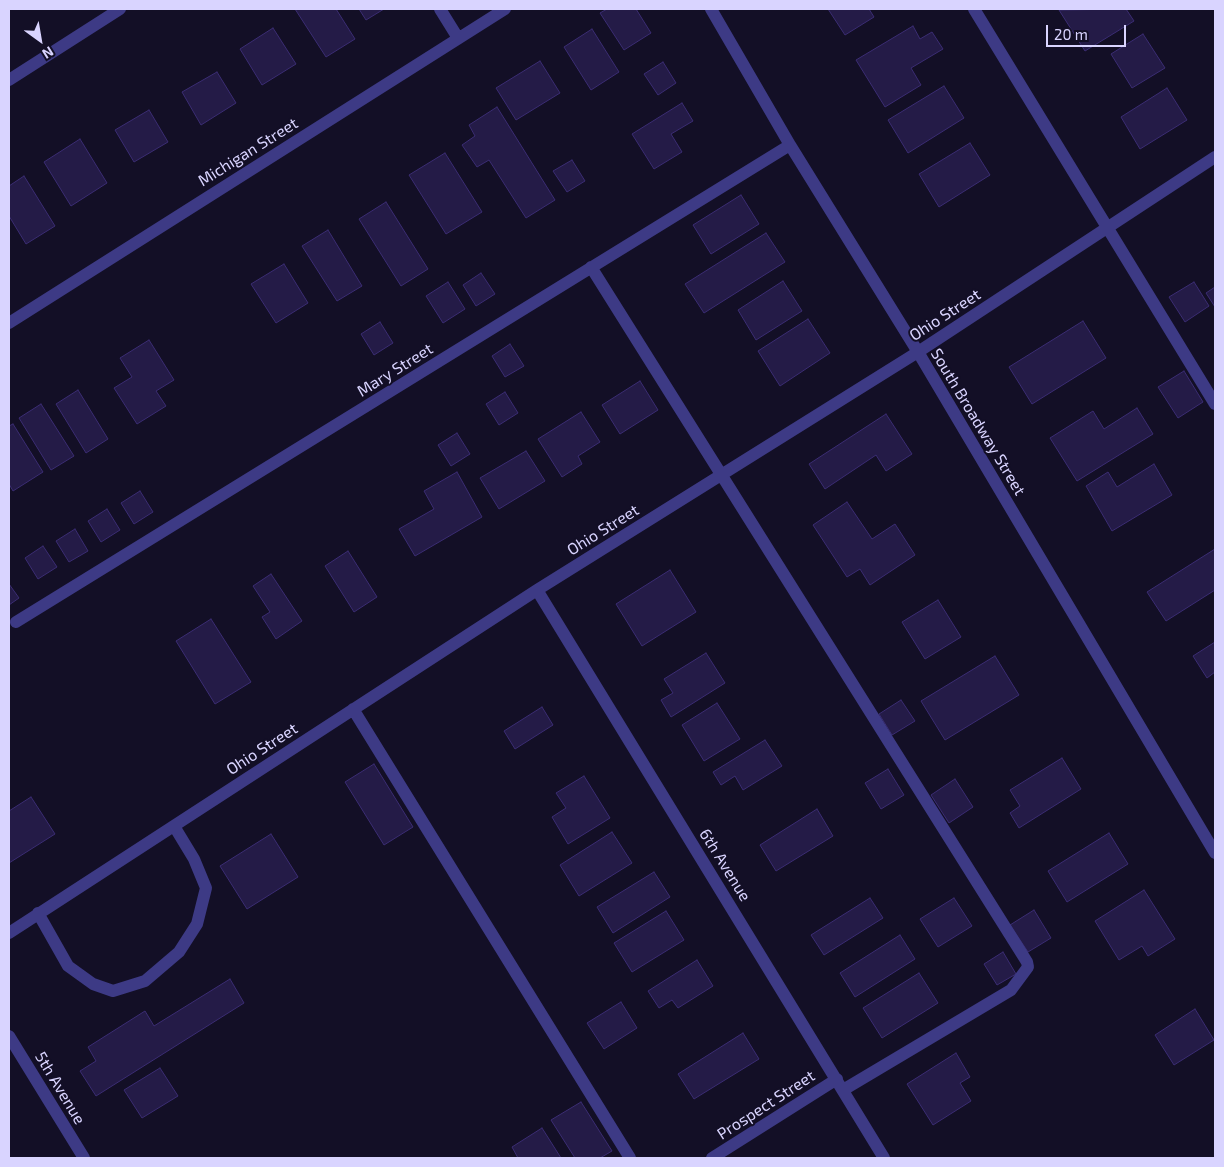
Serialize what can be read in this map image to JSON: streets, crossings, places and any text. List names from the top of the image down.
{
  "streets": {
    "street": [
      "Michigan Street",
      "Ohio Street",
      "Mary Street",
      "South Broadway Street",
      "6th Avenue",
      "5th Avenue",
      "Prospect Street"
    ]
  },
  "crossings": [
    ["Ohio Street", "South Broadway Street"],
    ["Ohio Street", "6th Avenue"],
    ["Mary Street", "South Broadway Street"],
    ["6th Avenue", "Prospect Street"]
  ],
  "scale_bar": "20 m",
  "north": "bottom right"
}
